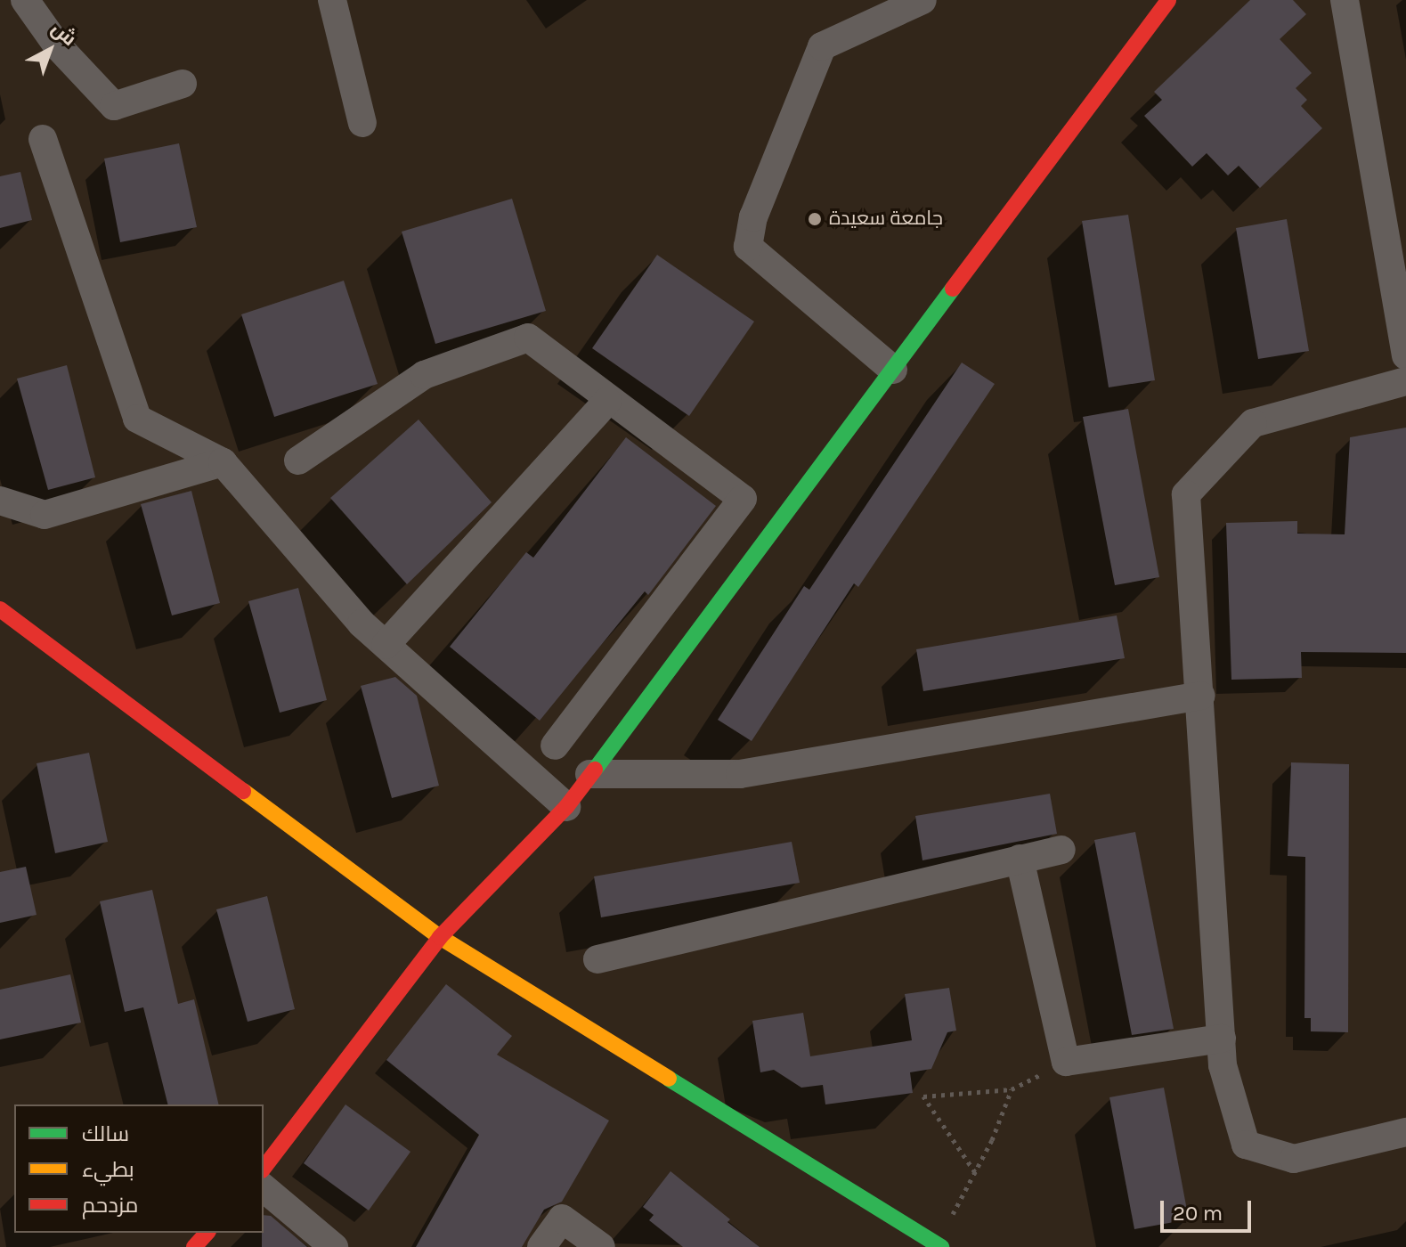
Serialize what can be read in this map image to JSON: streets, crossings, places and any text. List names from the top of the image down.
{
  "places": ["جامعة سعيدة"],
  "legend": ["سالك", "بطيء", "مزدحم"],
  "scale_bar": "20 m",
  "north": "top right"
}
